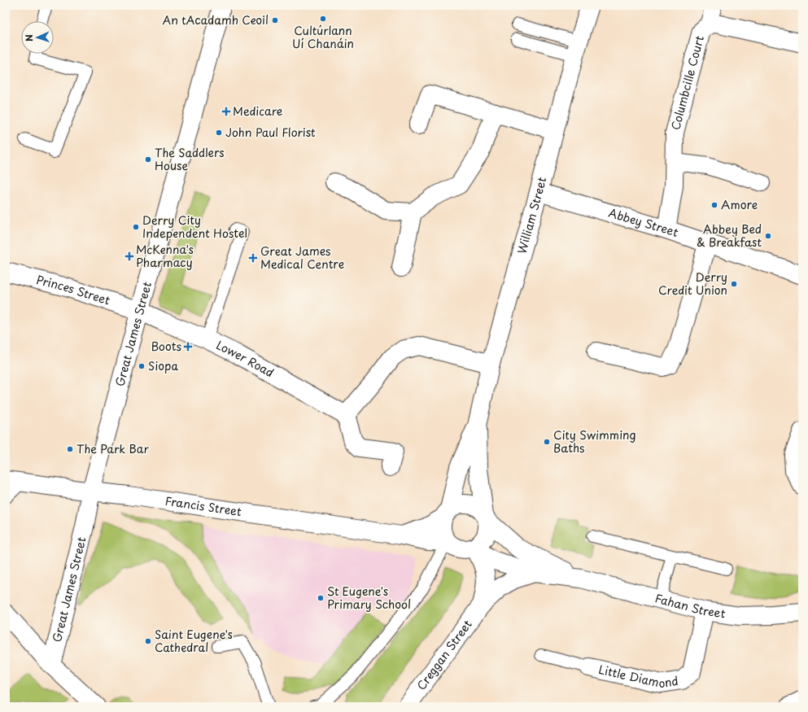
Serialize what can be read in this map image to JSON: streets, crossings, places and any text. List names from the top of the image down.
{
  "streets": {
    "main road": [
      "Columbcille Court",
      "William Street",
      "Abbey Street",
      "Princes Street",
      "Great James Street",
      "Lower Road",
      "Francis Street",
      "Fahan Street",
      "Creggan Street",
      "Little Diamond"
    ]
  },
  "crossings": [
    ["Columbcille Court", "Abbey Street"],
    ["William Street", "Abbey Street"],
    ["William Street", "Francis Street"],
    ["William Street", "Fahan Street"],
    ["William Street", "Creggan Street"],
    ["Princes Street", "Great James Street"],
    ["Princes Street", "Lower Road"],
    ["Great James Street", "Lower Road"],
    ["Great James Street", "Francis Street"],
    ["Francis Street", "Fahan Street"],
    ["Francis Street", "Creggan Street"],
    ["Fahan Street", "Creggan Street"],
    ["Fahan Street", "Little Diamond"]
  ],
  "places": {
    "other": [
      "Cultúrlann Uí Chanáin",
      "An tAcadamh Ceoil",
      "John Paul Florist",
      "The Saddlers House",
      "Amore",
      "Derry City Independent Hostel",
      "Abbey Bed & Breakfast",
      "Derry Credit Union",
      "Siopa",
      "City Swimming Baths",
      "The Park Bar",
      "St Eugene's Primary School",
      "Saint Eugene's Cathedral"
    ],
    "health": [
      "Medicare",
      "McKenna's Pharmacy",
      "Great James Medical Centre",
      "Boots"
    ]
  },
  "north": "left"
}
